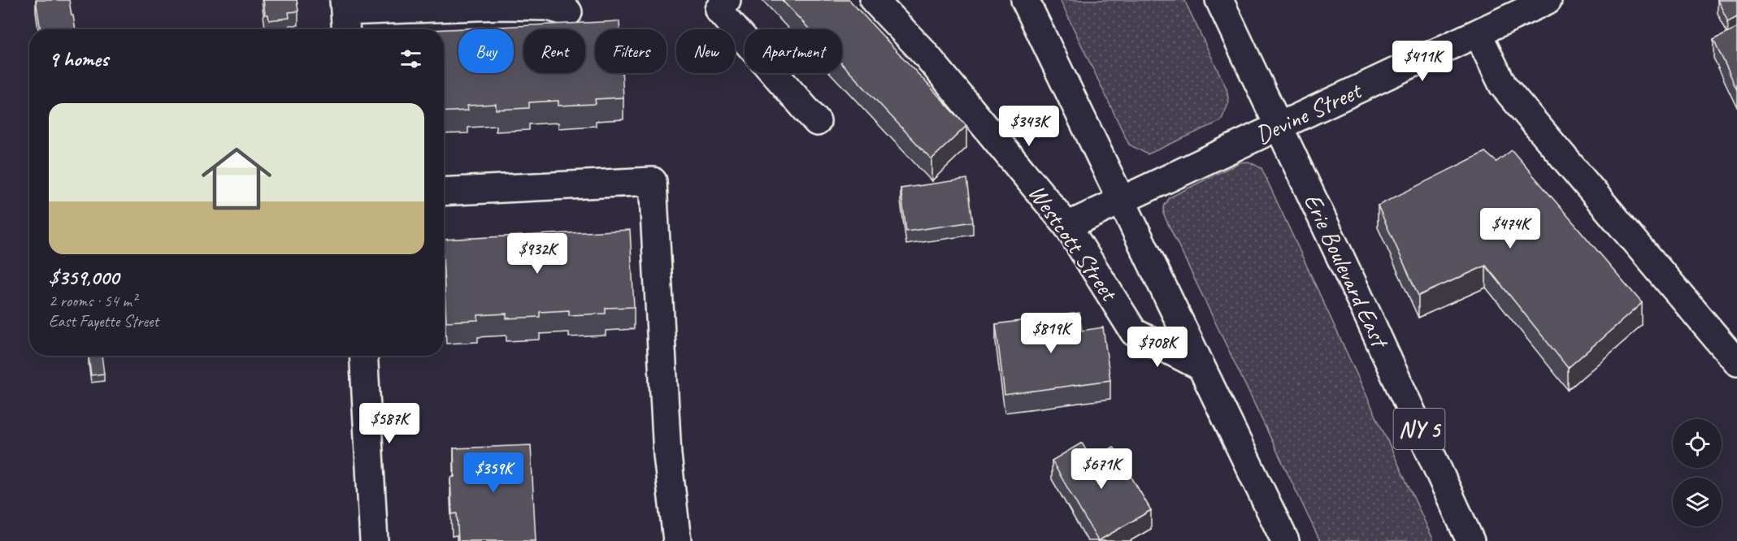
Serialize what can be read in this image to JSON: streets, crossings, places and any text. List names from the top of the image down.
{
  "streets": {
    "street": [
      "Devine Street",
      "Westcott Street",
      "Erie Boulevard East",
      "NY 5"
    ]
  },
  "crossings": [
    ["Devine Street", "Westcott Street"],
    ["Devine Street", "Erie Boulevard East"]
  ],
  "page": {
    "chip": [
      "Buy",
      "Rent",
      "Filters",
      "New",
      "Apartment"
    ],
    "heading": "9 homes",
    "price": [
      "$411K",
      "$343K",
      "$474K",
      "$932K",
      "$819K",
      "$708K",
      "$587K",
      "$671K",
      "$359K"
    ],
    "list": [
      {
        "name": "$359,000",
        "note": "2 rooms · 54 m² · East Fayette Street"
      }
    ]
  }
}
